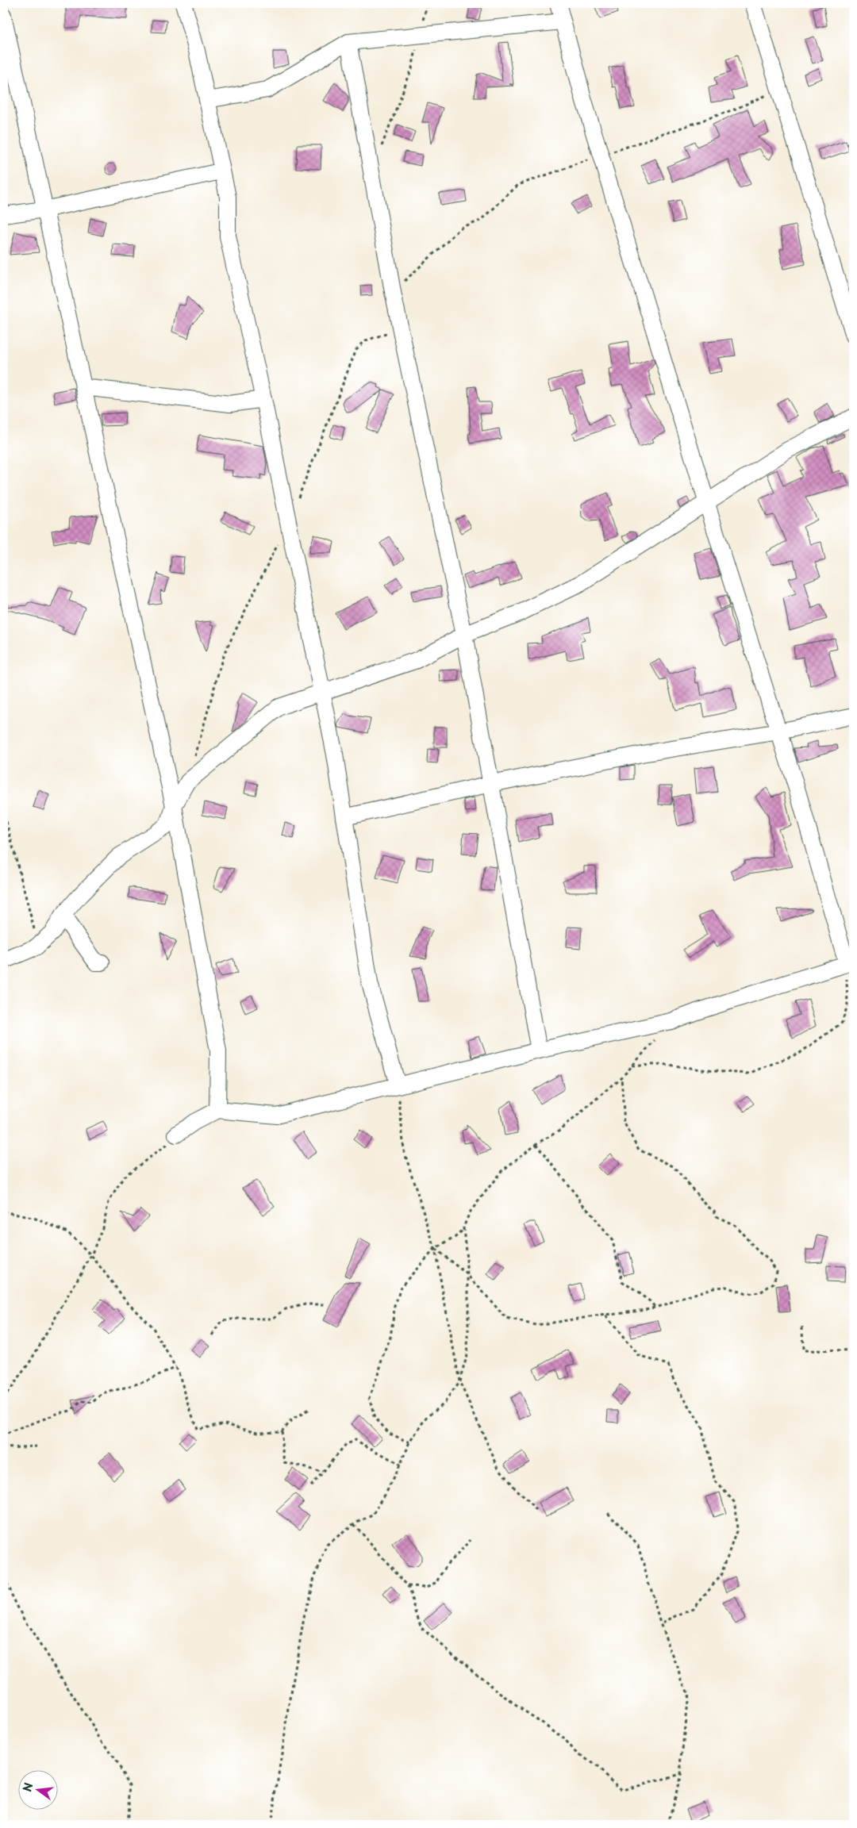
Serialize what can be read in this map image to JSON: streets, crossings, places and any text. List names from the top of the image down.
{
  "north": "left"
}
